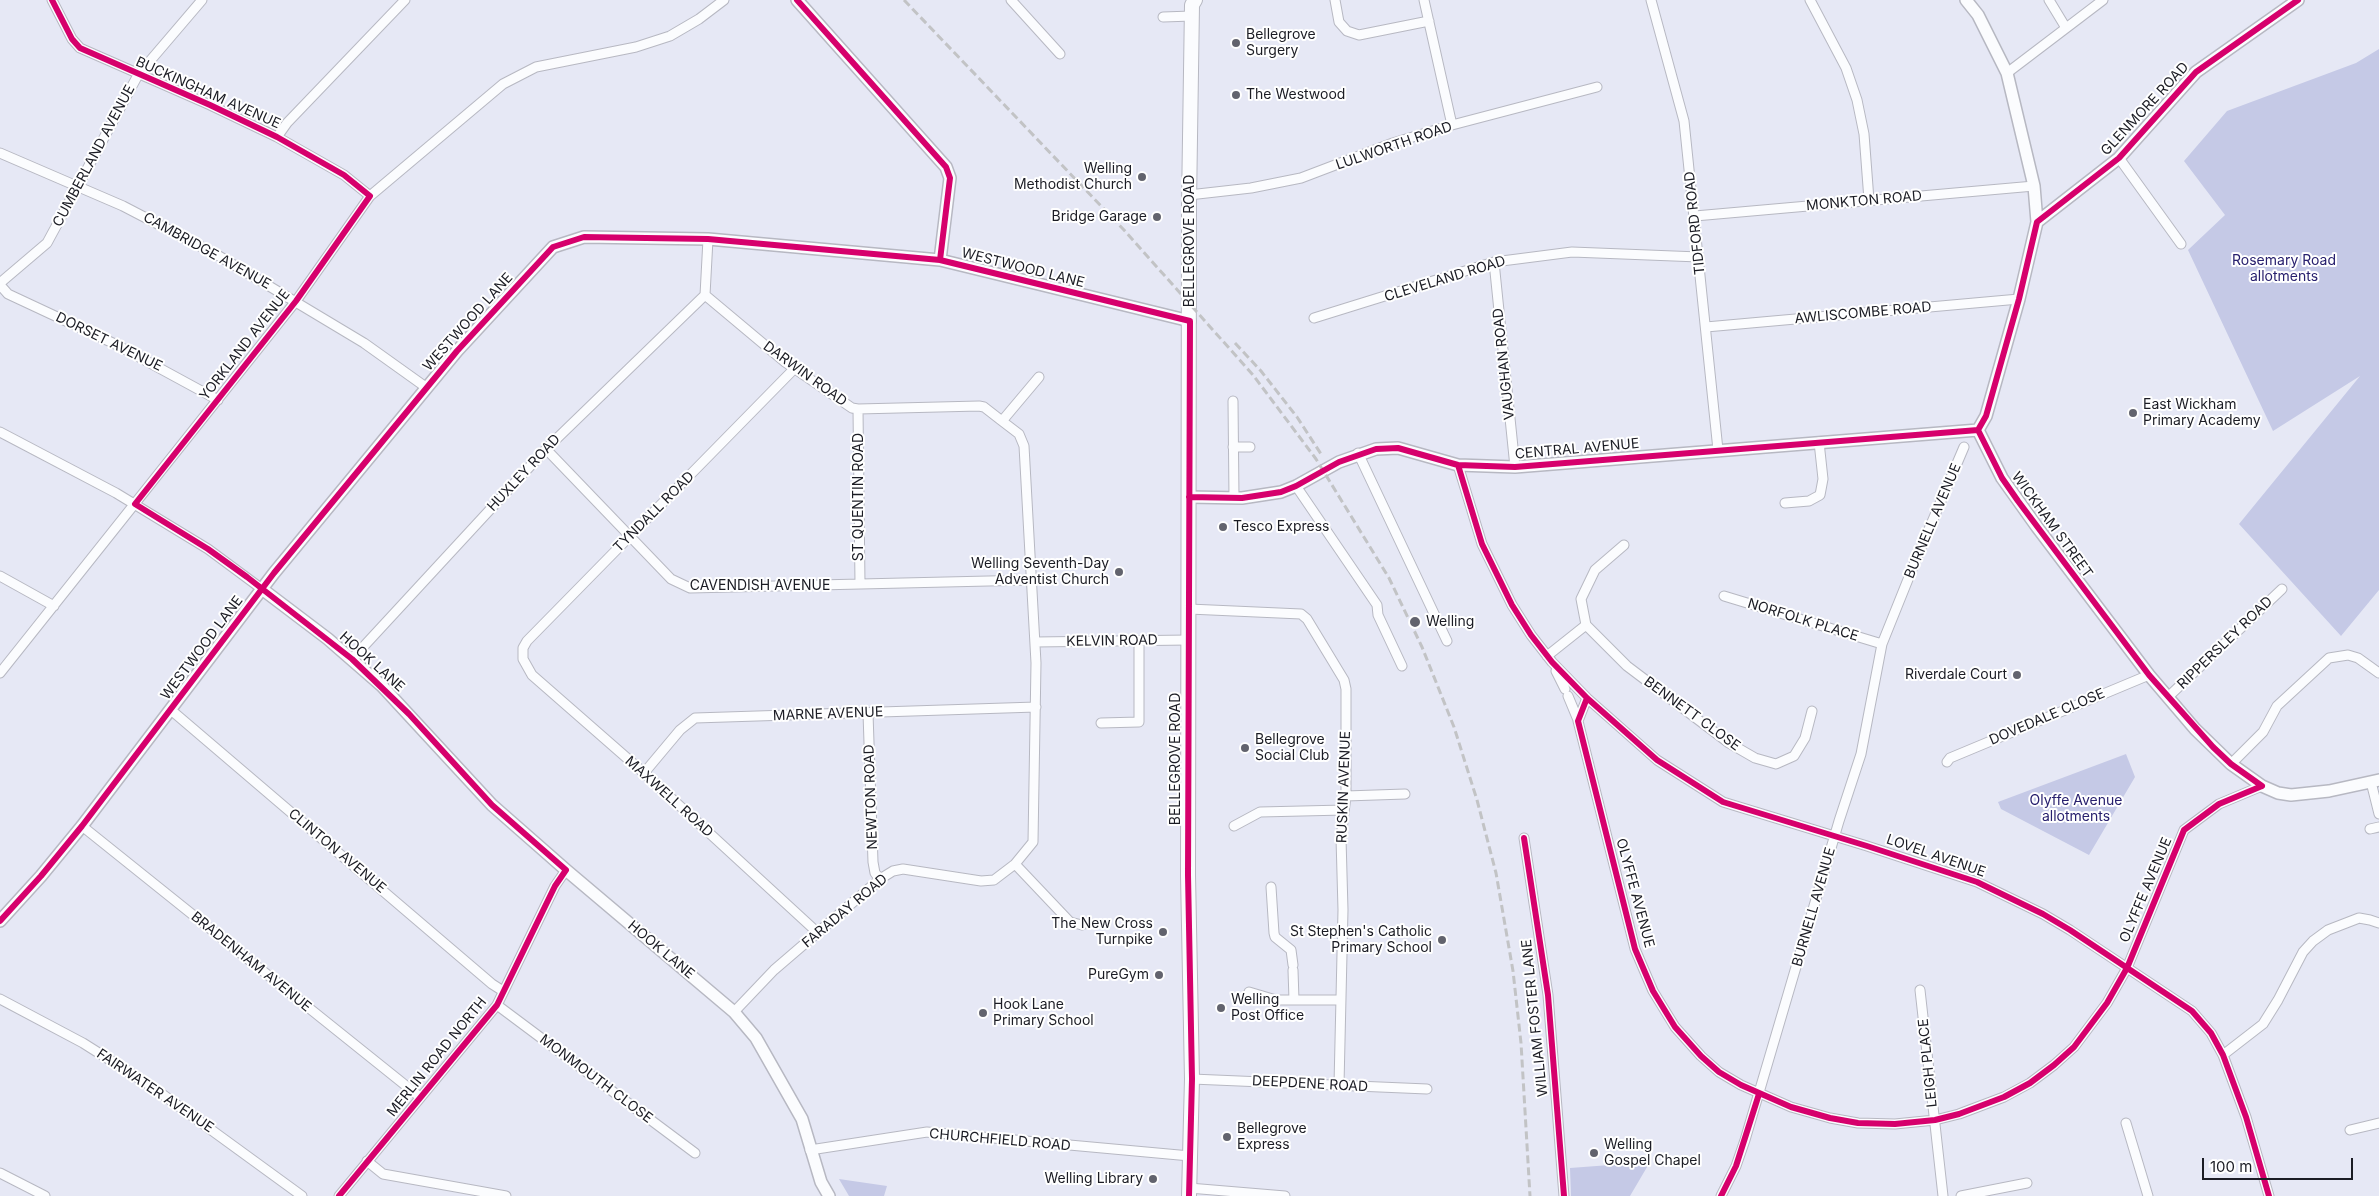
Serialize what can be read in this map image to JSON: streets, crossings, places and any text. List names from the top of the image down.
{
  "streets": {
    "main road": ["BELLEGROVE ROAD"],
    "street": [
      "BUCKINGHAM AVENUE",
      "GLENMORE ROAD",
      "LULWORTH ROAD",
      "CUMBERLAND AVENUE",
      "MONKTON ROAD",
      "TIDFORD ROAD",
      "CAMBRIDGE AVENUE",
      "WESTWOOD LANE",
      "CLEVELAND ROAD",
      "AWLISCOMBE ROAD",
      "DORSET AVENUE",
      "YORKLAND AVENUE",
      "VAUGHAN ROAD",
      "DARWIN ROAD",
      "CENTRAL AVENUE",
      "HUXLEY ROAD",
      "ST QUENTIN ROAD",
      "TYNDALL ROAD",
      "BURNELL AVENUE",
      "WICKHAM STREET",
      "CAVENDISH AVENUE",
      "NORFOLK PLACE",
      "KELVIN ROAD",
      "RIPPERSLEY ROAD",
      "HOOK LANE",
      "MARNE AVENUE",
      "BENNETT CLOSE",
      "DOVEDALE CLOSE",
      "RUSKIN AVENUE",
      "MAXWELL ROAD",
      "NEWTON ROAD",
      "CLINTON AVENUE",
      "LOVEL AVENUE",
      "OLYFFE AVENUE",
      "FARADAY ROAD",
      "BRADENHAM AVENUE",
      "WILLIAM FOSTER LANE",
      "MERLIN ROAD NORTH",
      "LEIGH PLACE",
      "MONMOUTH CLOSE",
      "DEEPDENE ROAD",
      "FAIRWATER AVENUE",
      "CHURCHFIELD ROAD"
    ]
  },
  "crossings": [
    ["BUCKINGHAM AVENUE", "CUMBERLAND AVENUE"],
    ["BUCKINGHAM AVENUE", "YORKLAND AVENUE"],
    ["LULWORTH ROAD", "BELLEGROVE ROAD"],
    ["CUMBERLAND AVENUE", "CAMBRIDGE AVENUE"],
    ["CUMBERLAND AVENUE", "DORSET AVENUE"],
    ["MONKTON ROAD", "TIDFORD ROAD"],
    ["TIDFORD ROAD", "CLEVELAND ROAD"],
    ["TIDFORD ROAD", "AWLISCOMBE ROAD"],
    ["TIDFORD ROAD", "CENTRAL AVENUE"],
    ["BELLEGROVE ROAD", "WESTWOOD LANE"],
    ["BELLEGROVE ROAD", "CENTRAL AVENUE"],
    ["BELLEGROVE ROAD", "KELVIN ROAD"],
    ["BELLEGROVE ROAD", "RUSKIN AVENUE"],
    ["BELLEGROVE ROAD", "DEEPDENE ROAD"],
    ["BELLEGROVE ROAD", "CHURCHFIELD ROAD"],
    ["CAMBRIDGE AVENUE", "WESTWOOD LANE"],
    ["CAMBRIDGE AVENUE", "YORKLAND AVENUE"],
    ["WESTWOOD LANE", "HOOK LANE"],
    ["WESTWOOD LANE", "CLINTON AVENUE"],
    ["WESTWOOD LANE", "BRADENHAM AVENUE"],
    ["CLEVELAND ROAD", "VAUGHAN ROAD"],
    ["DORSET AVENUE", "YORKLAND AVENUE"],
    ["YORKLAND AVENUE", "HOOK LANE"],
    ["VAUGHAN ROAD", "CENTRAL AVENUE"],
    ["DARWIN ROAD", "HUXLEY ROAD"],
    ["DARWIN ROAD", "ST QUENTIN ROAD"],
    ["DARWIN ROAD", "TYNDALL ROAD"],
    ["DARWIN ROAD", "CAVENDISH AVENUE"],
    ["DARWIN ROAD", "KELVIN ROAD"],
    ["DARWIN ROAD", "FARADAY ROAD"],
    ["CENTRAL AVENUE", "WICKHAM STREET"],
    ["CENTRAL AVENUE", "LOVEL AVENUE"],
    ["HUXLEY ROAD", "CAVENDISH AVENUE"],
    ["HUXLEY ROAD", "HOOK LANE"],
    ["ST QUENTIN ROAD", "CAVENDISH AVENUE"],
    ["TYNDALL ROAD", "CAVENDISH AVENUE"],
    ["TYNDALL ROAD", "MAXWELL ROAD"],
    ["BURNELL AVENUE", "NORFOLK PLACE"],
    ["BURNELL AVENUE", "LOVEL AVENUE"],
    ["BURNELL AVENUE", "OLYFFE AVENUE"],
    ["WICKHAM STREET", "RIPPERSLEY ROAD"],
    ["WICKHAM STREET", "DOVEDALE CLOSE"],
    ["WICKHAM STREET", "OLYFFE AVENUE"],
    ["KELVIN ROAD", "FARADAY ROAD"],
    ["HOOK LANE", "FARADAY ROAD"],
    ["HOOK LANE", "MERLIN ROAD NORTH"],
    ["HOOK LANE", "CHURCHFIELD ROAD"],
    ["MARNE AVENUE", "MAXWELL ROAD"],
    ["MARNE AVENUE", "NEWTON ROAD"],
    ["MARNE AVENUE", "FARADAY ROAD"],
    ["RUSKIN AVENUE", "DEEPDENE ROAD"],
    ["MAXWELL ROAD", "FARADAY ROAD"],
    ["NEWTON ROAD", "FARADAY ROAD"],
    ["CLINTON AVENUE", "MERLIN ROAD NORTH"],
    ["LOVEL AVENUE", "OLYFFE AVENUE"],
    ["OLYFFE AVENUE", "LEIGH PLACE"],
    ["BRADENHAM AVENUE", "MERLIN ROAD NORTH"],
    ["MERLIN ROAD NORTH", "MONMOUTH CLOSE"]
  ],
  "parks": ["Rosemary Road allotments", "Olyffe Avenue allotments"],
  "places": [
    "Bellegrove Surgery",
    "The Westwood",
    "Welling Methodist Church",
    "Bridge Garage",
    "East Wickham Primary Academy",
    "Tesco Express",
    "Welling Seventh-Day Adventist Church",
    "Welling",
    "Riverdale Court",
    "Bellegrove Social Club",
    "The New Cross Turnpike",
    "St Stephen's Catholic Primary School",
    "PureGym",
    "Welling Post Office",
    "Hook Lane Primary School",
    "Bellegrove Express",
    "Welling Gospel Chapel",
    "Welling Library"
  ],
  "scale_bar": "100 m"
}
